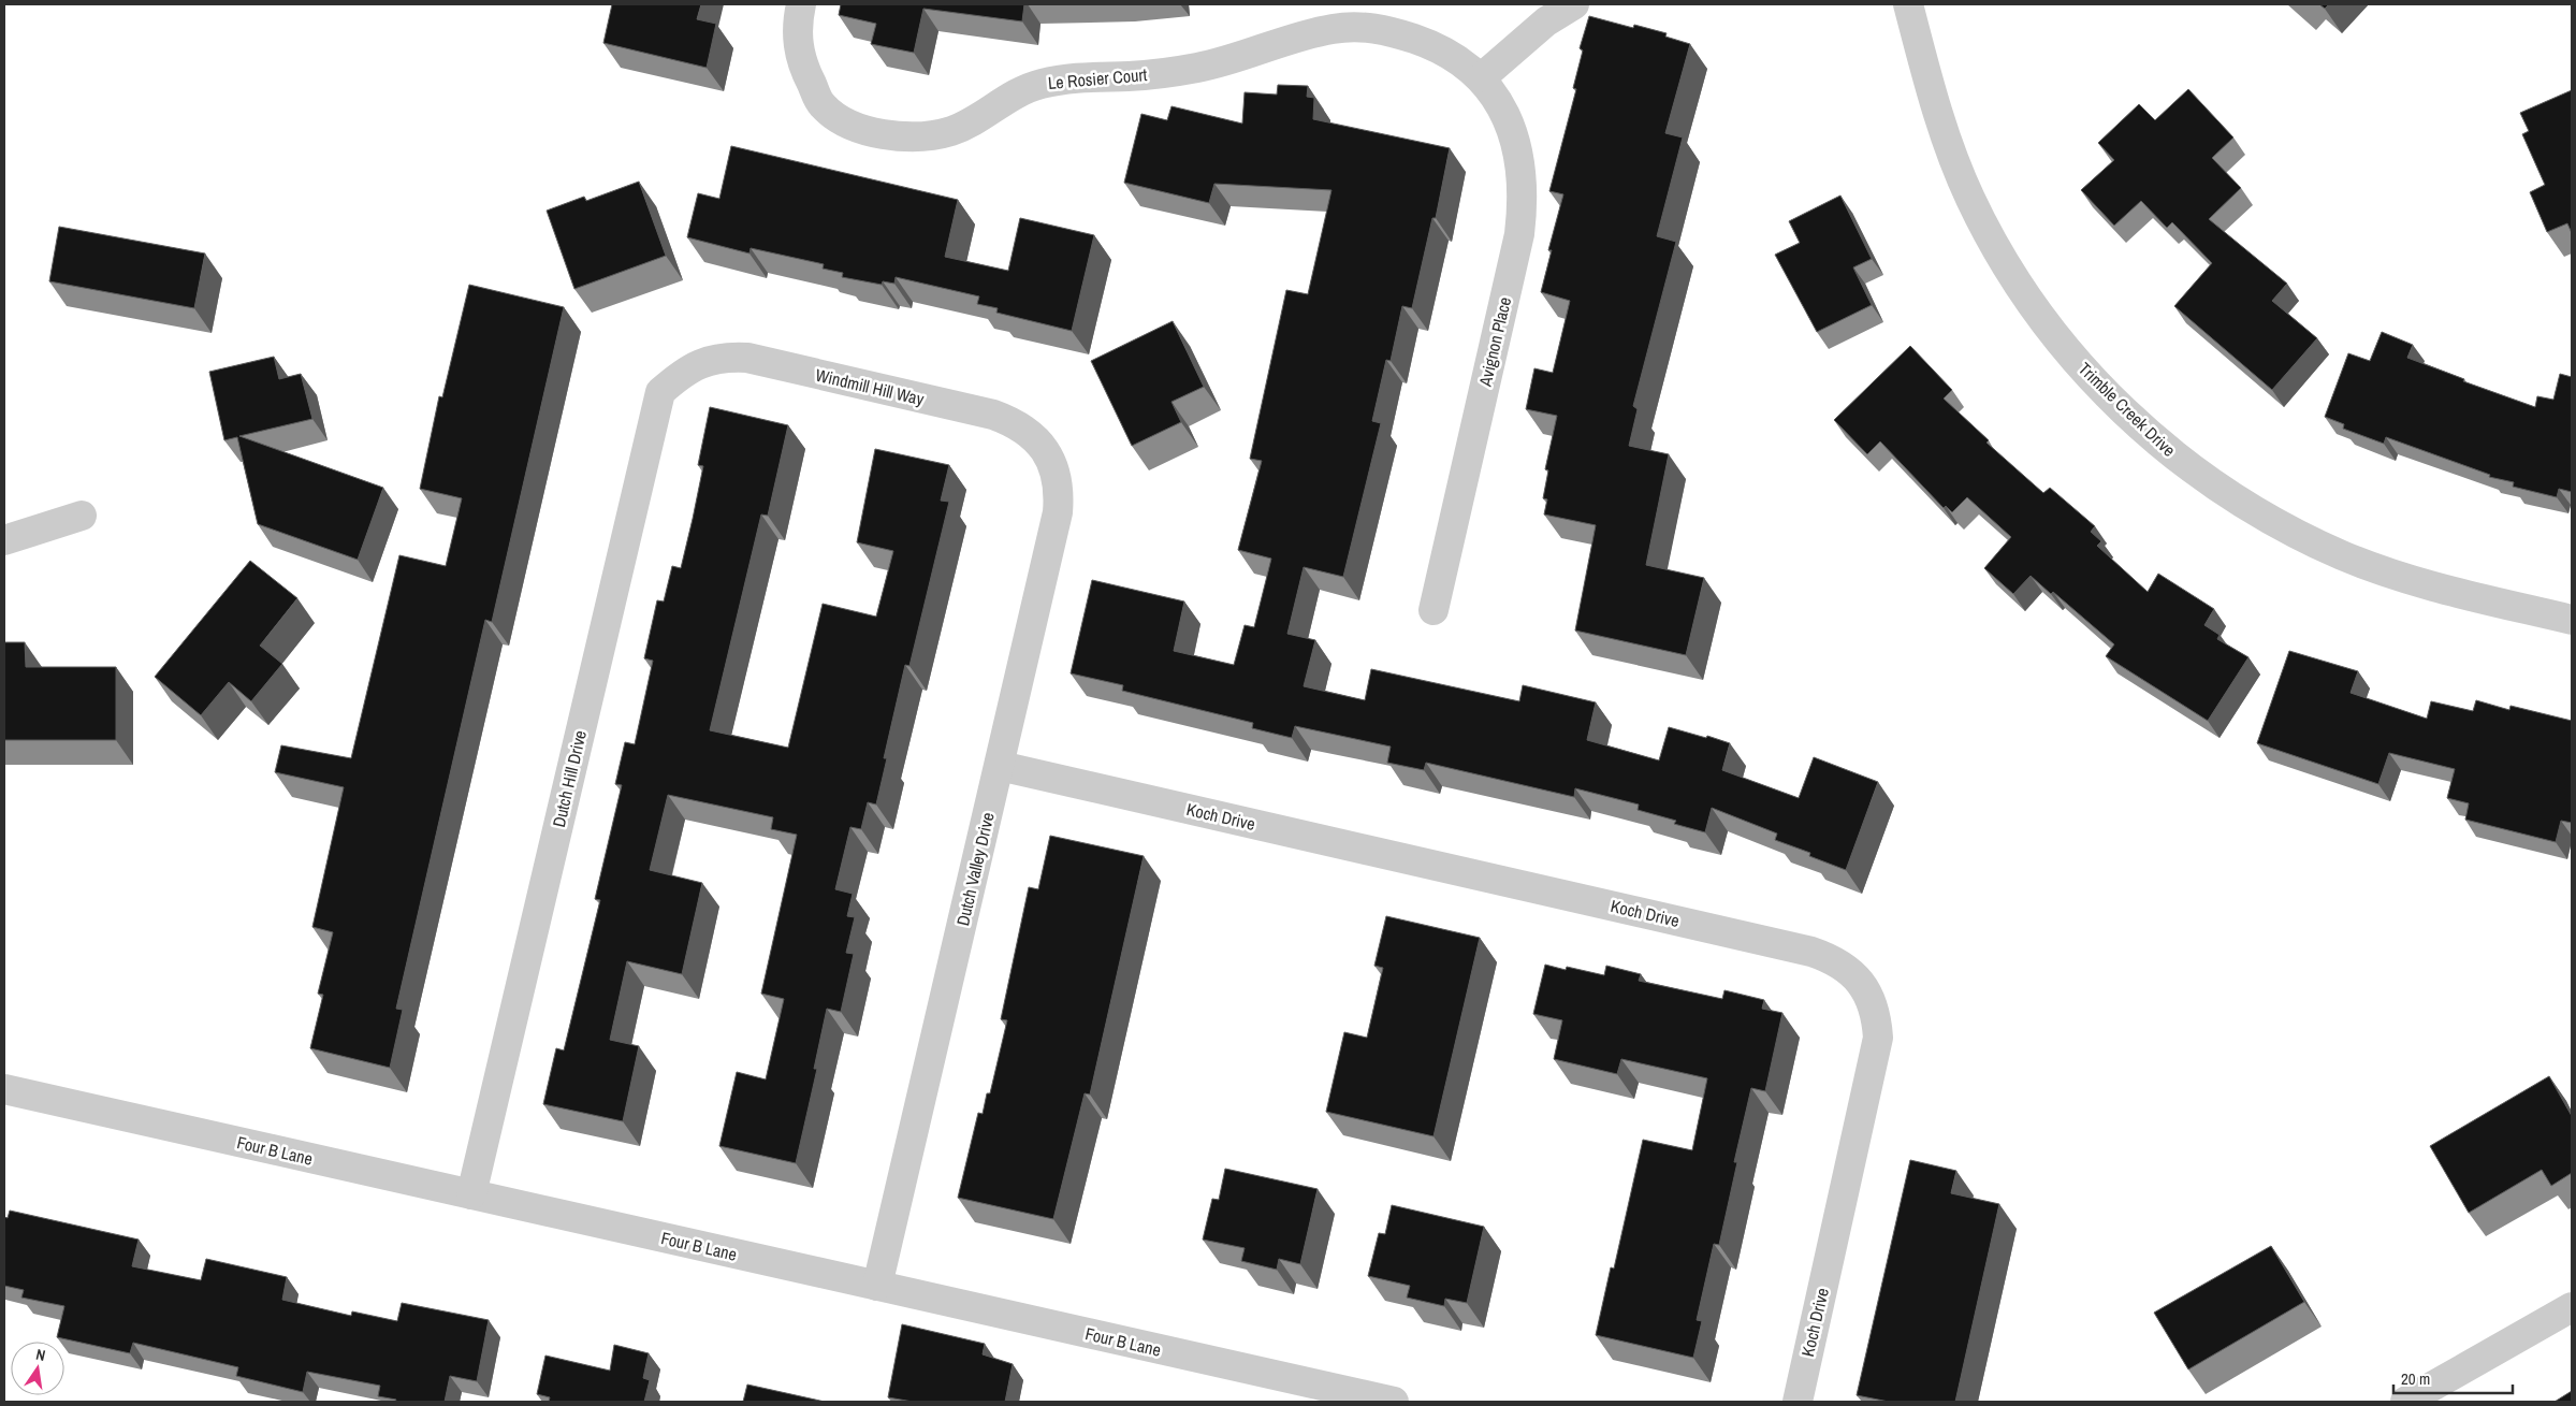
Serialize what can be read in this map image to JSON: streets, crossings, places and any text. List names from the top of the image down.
{
  "streets": {
    "street": [
      "Le Rosier Court",
      "Avignon Place",
      "Windmill Hill Way",
      "Trimble Creek Drive",
      "Dutch Hill Drive",
      "Koch Drive",
      "Dutch Valley Drive",
      "Four B Lane"
    ]
  },
  "crossings": [
    ["Le Rosier Court", "Avignon Place"],
    ["Windmill Hill Way", "Dutch Hill Drive"],
    ["Windmill Hill Way", "Dutch Valley Drive"],
    ["Dutch Hill Drive", "Four B Lane"],
    ["Koch Drive", "Dutch Valley Drive"],
    ["Dutch Valley Drive", "Four B Lane"]
  ],
  "scale_bar": "20 m",
  "north": "top"
}
